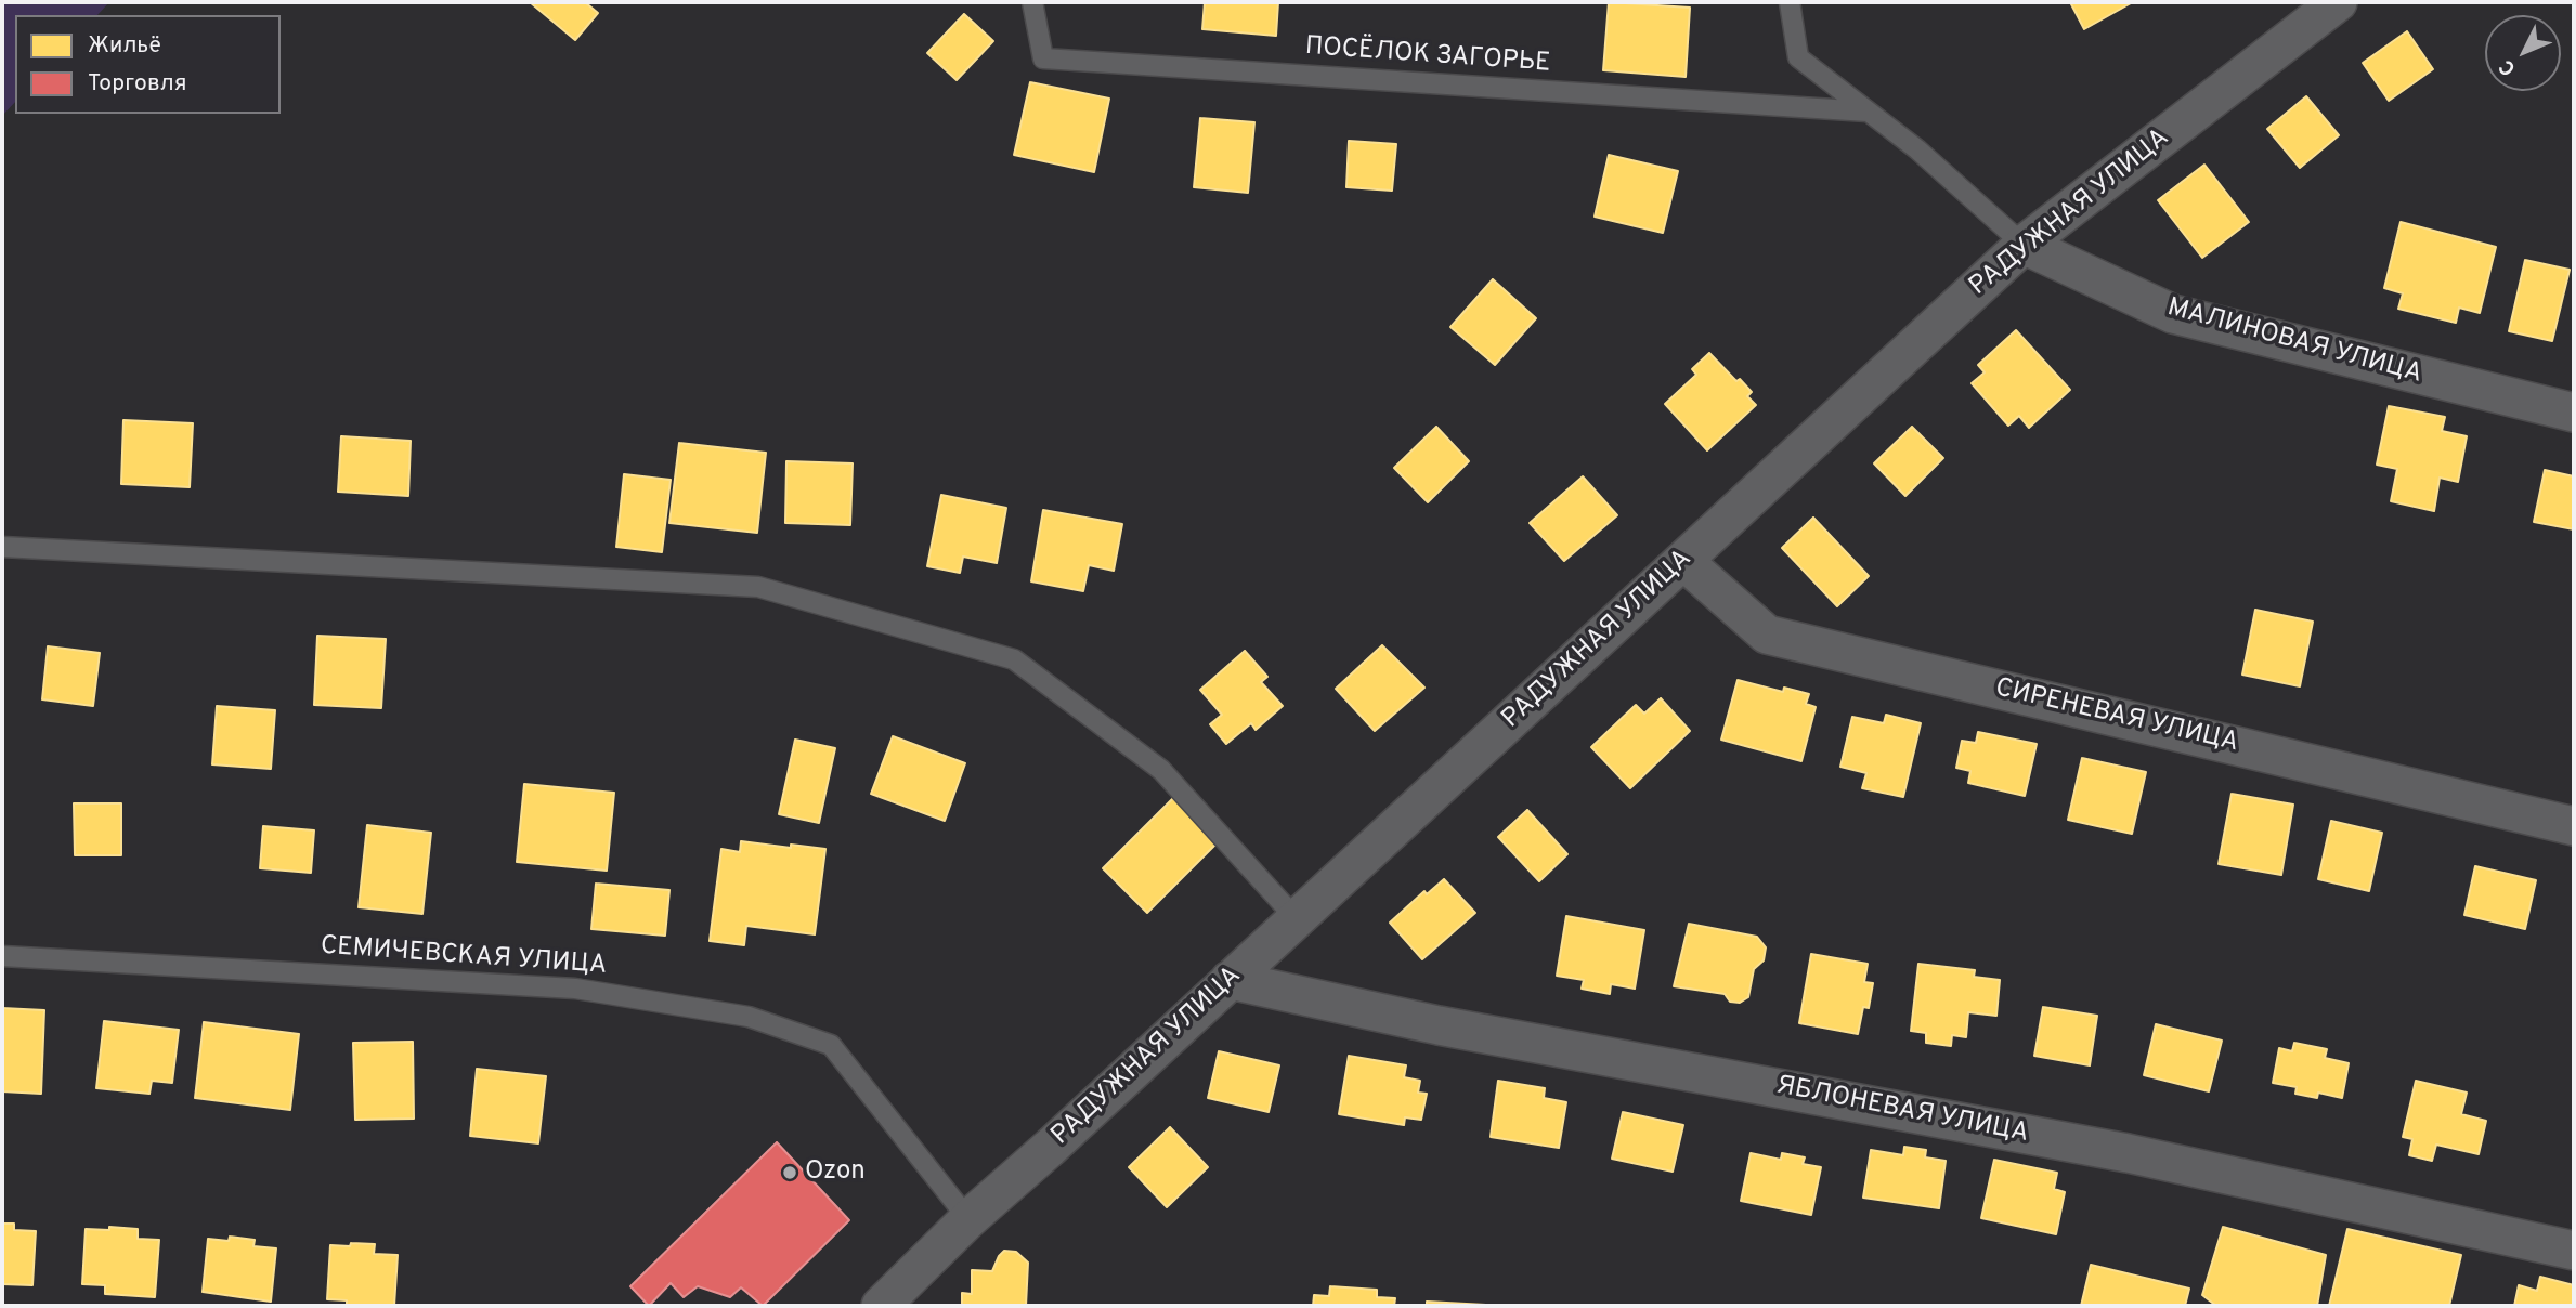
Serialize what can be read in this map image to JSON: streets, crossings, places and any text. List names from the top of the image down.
{
  "streets": {
    "street": [
      "РАДУЖНАЯ УЛИЦА",
      "МАЛИНОВАЯ УЛИЦА",
      "СИРЕНЕВАЯ УЛИЦА",
      "ЯБЛОНЕВАЯ УЛИЦА"
    ],
    "lane": ["ПОСЁЛОК ЗАГОРЬЕ", "СЕМИЧЕВСКАЯ УЛИЦА"]
  },
  "crossings": [
    ["РАДУЖНАЯ УЛИЦА", "МАЛИНОВАЯ УЛИЦА"],
    ["РАДУЖНАЯ УЛИЦА", "СИРЕНЕВАЯ УЛИЦА"],
    ["РАДУЖНАЯ УЛИЦА", "СЕМИЧЕВСКАЯ УЛИЦА"],
    ["РАДУЖНАЯ УЛИЦА", "ЯБЛОНЕВАЯ УЛИЦА"]
  ],
  "places": ["Ozon"],
  "legend": ["Жильё", "Торговля"],
  "north": "bottom left"
}
